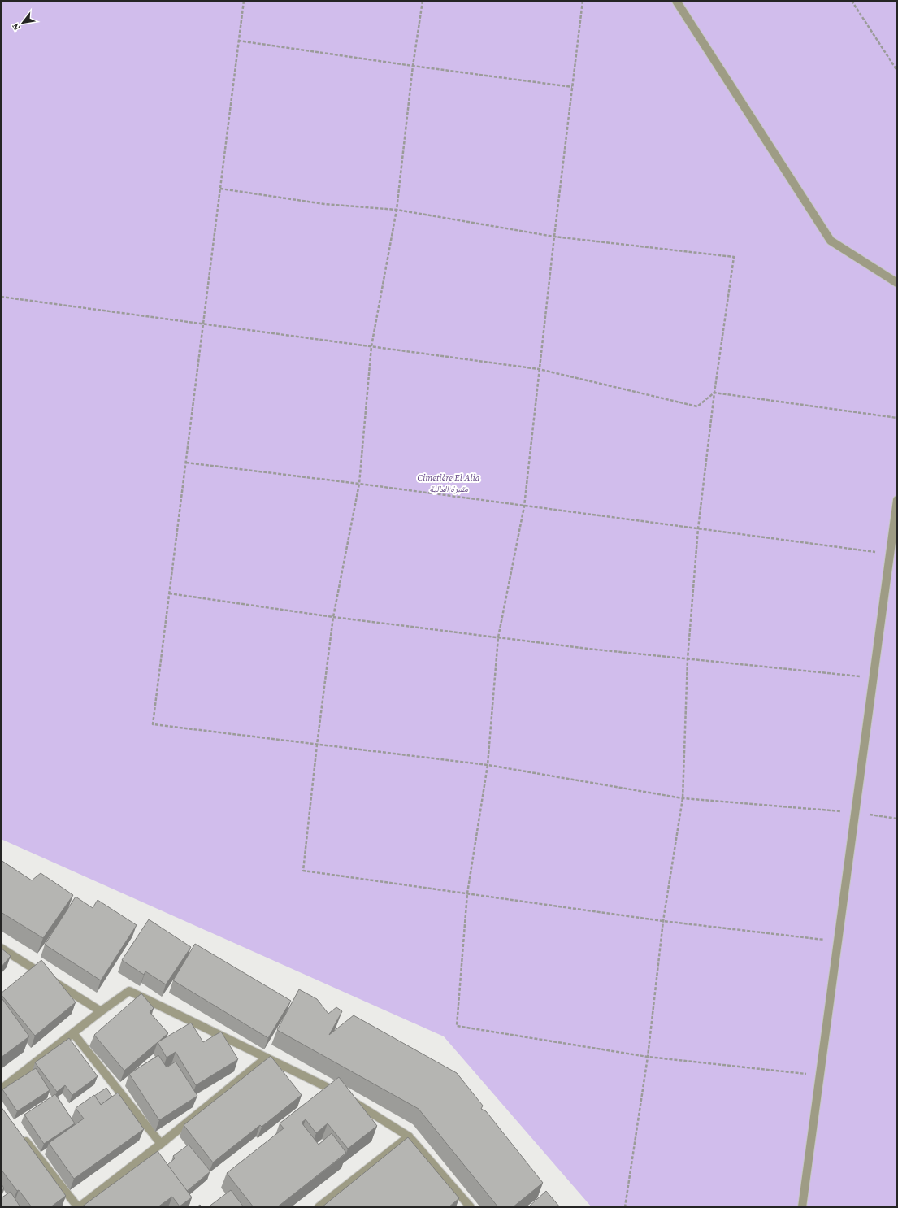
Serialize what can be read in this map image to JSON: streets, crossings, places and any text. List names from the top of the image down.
{
  "parks": ["Cimetière El Alia مقبرة العالية"],
  "north": "bottom left"
}
